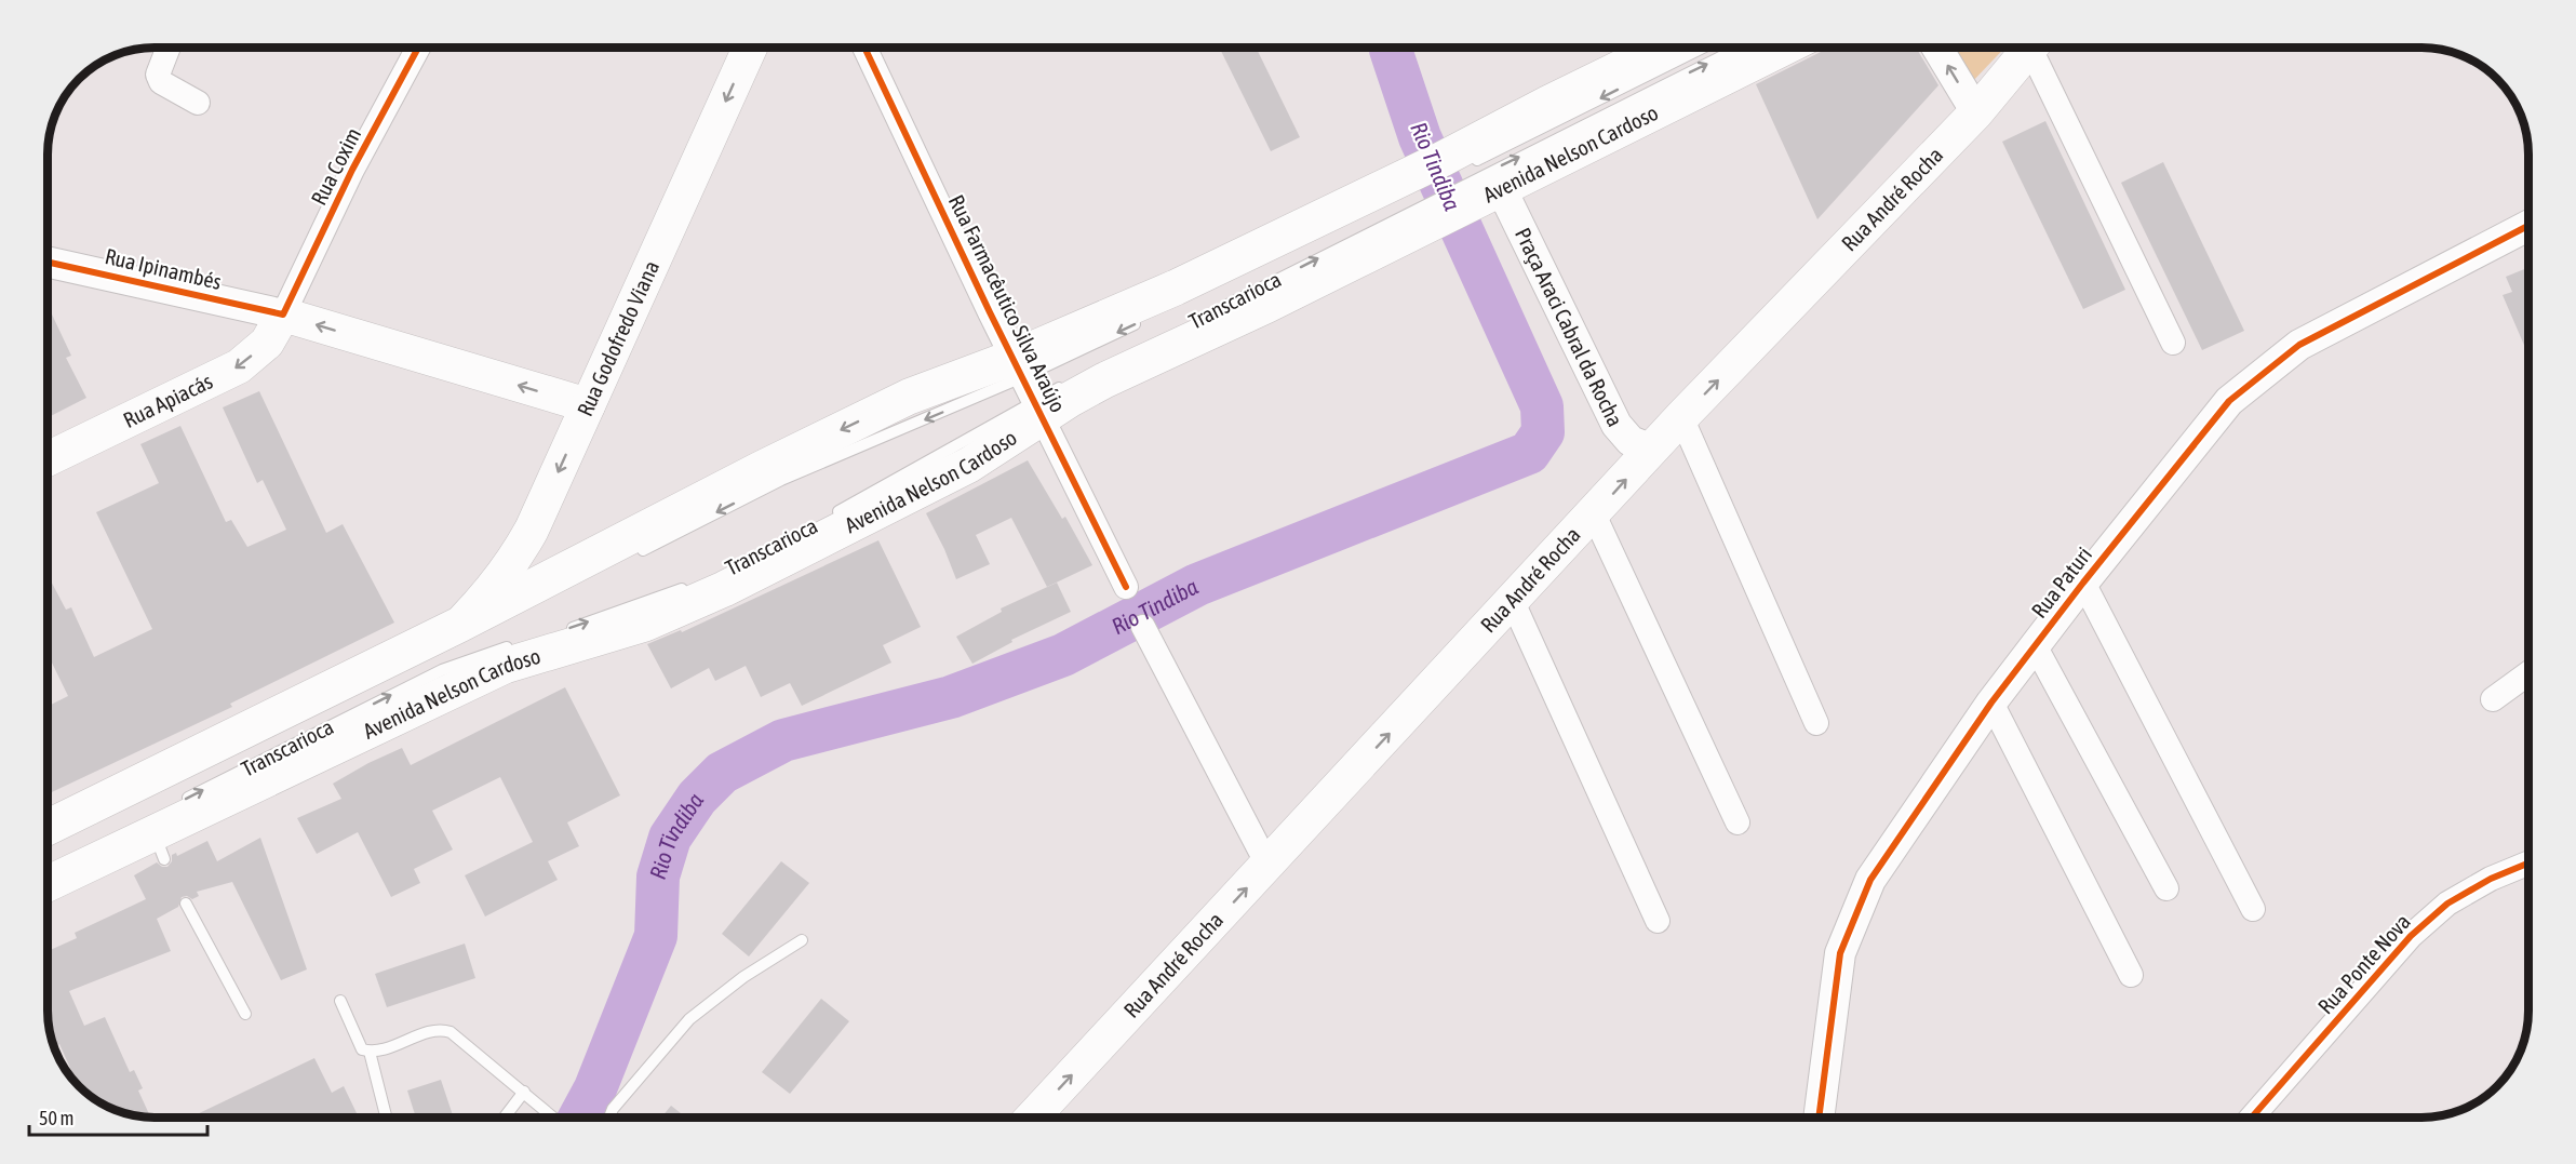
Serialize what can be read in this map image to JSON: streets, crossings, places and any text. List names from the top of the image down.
{
  "streets": {
    "main road": [
      "Avenida Nelson Cardoso",
      "Rua André Rocha",
      "Rua Ipinambés",
      "Rua Godofredo Viana",
      "Rua Apiacás"
    ],
    "street": [
      "Rua Coxim",
      "Rua Farmacêutico Silva Araújo",
      "Praça Araci Cabral da Rocha",
      "Rua Paturi",
      "Rua Ponte Nova"
    ],
    "lane": ["Transcarioca"]
  },
  "crossings": [
    ["Avenida Nelson Cardoso", "Transcarioca"],
    ["Avenida Nelson Cardoso", "Rua Farmacêutico Silva Araújo"],
    ["Avenida Nelson Cardoso", "Praça Araci Cabral da Rocha"],
    ["Avenida Nelson Cardoso", "Rua Godofredo Viana"],
    ["Rua Coxim", "Rua Ipinambés"],
    ["Rua Coxim", "Rua Apiacás"],
    ["Rua André Rocha", "Praça Araci Cabral da Rocha"],
    ["Rua Ipinambés", "Rua Godofredo Viana"],
    ["Rua Ipinambés", "Rua Apiacás"],
    ["Transcarioca", "Rua Farmacêutico Silva Araújo"]
  ],
  "one_way": [
    "Rua André Rocha",
    "Rua Ipinambés",
    "Rua Godofredo Viana",
    "Rua Apiacás"
  ],
  "water": ["Rio Tindiba"],
  "scale_bar": "50 m"
}
